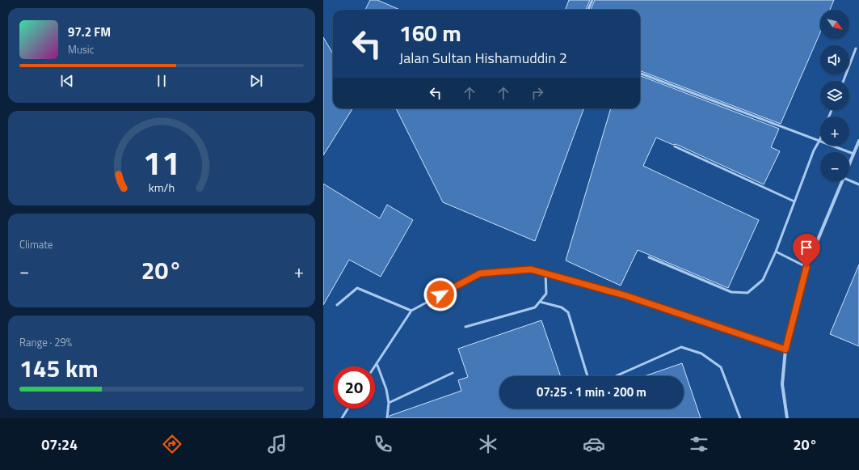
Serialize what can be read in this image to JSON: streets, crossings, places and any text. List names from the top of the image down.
{
  "north": "bottom right",
  "page": {
    "map_buttons": ["+", "−"],
    "turn": ["160 m", "Jalan Sultan Hishamuddin 2"],
    "song": ["97.2 FM", "Music"],
    "tile": [
      "Climate",
      ["Range · 29%", "145 km"]
    ],
    "heat": ["−", "20°", "+"],
    "limit": "20",
    "trip": "07:25 · 1 min · 200 m",
    "tabs": ["07:24", "20°"],
    "gauge": ["11", "km/h"]
  }
}
